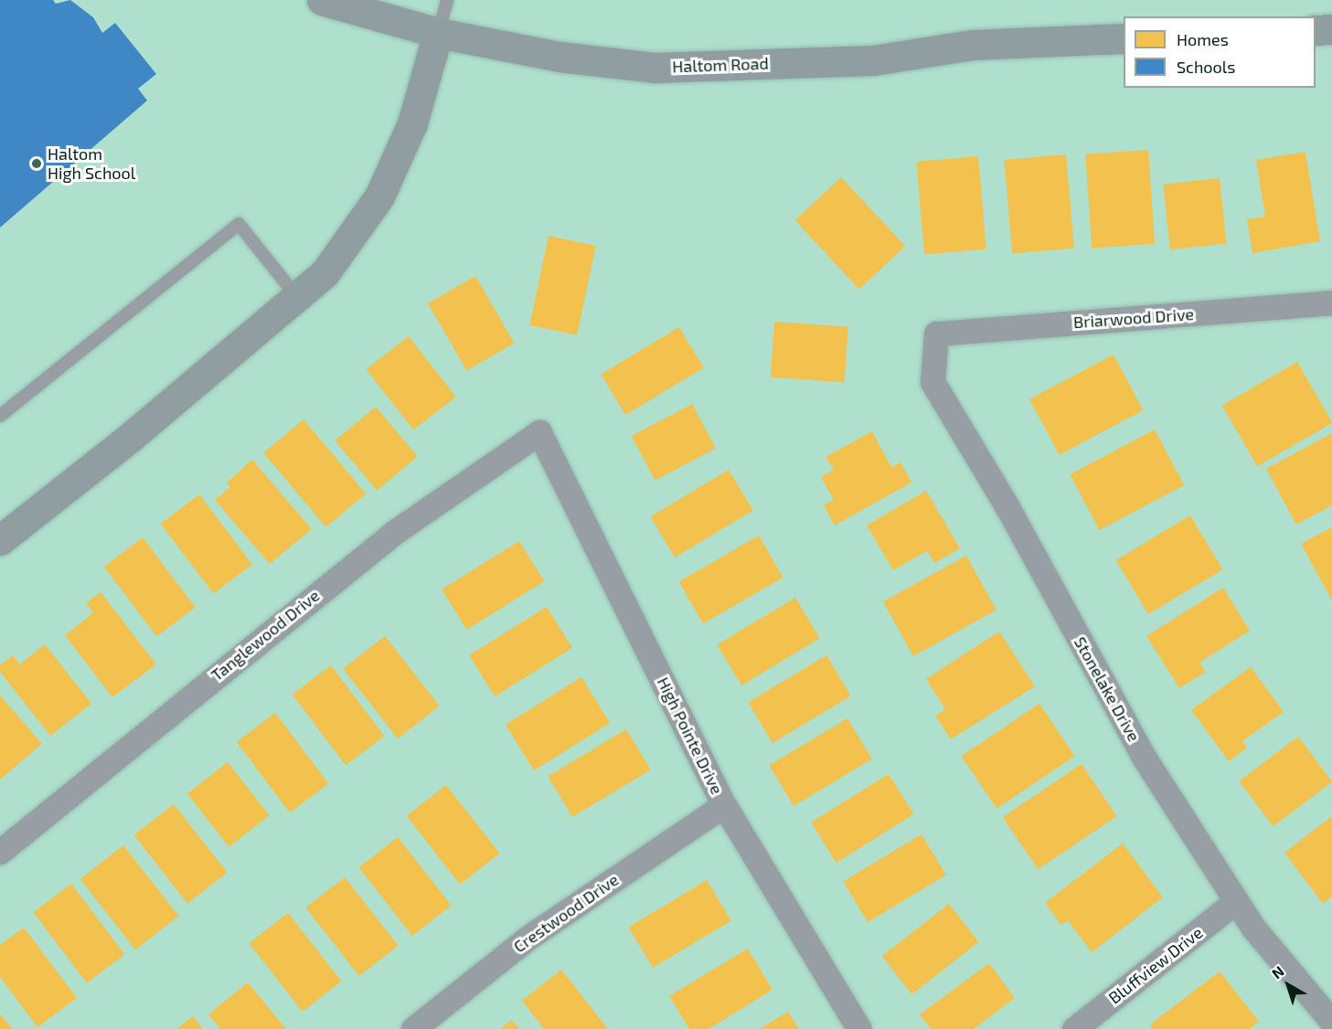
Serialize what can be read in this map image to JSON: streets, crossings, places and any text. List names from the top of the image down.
{
  "streets": {
    "main road": ["Haltom Road"],
    "street": [
      "Briarwood Drive",
      "Tanglewood Drive",
      "Stonelake Drive",
      "High Pointe Drive",
      "Crestwood Drive",
      "Bluffview Drive"
    ]
  },
  "crossings": [
    ["Briarwood Drive", "Stonelake Drive"],
    ["Tanglewood Drive", "High Pointe Drive"],
    ["Stonelake Drive", "Bluffview Drive"],
    ["High Pointe Drive", "Crestwood Drive"]
  ],
  "places": ["Haltom High School"],
  "legend": ["Homes", "Schools"],
  "north": "top left"
}
